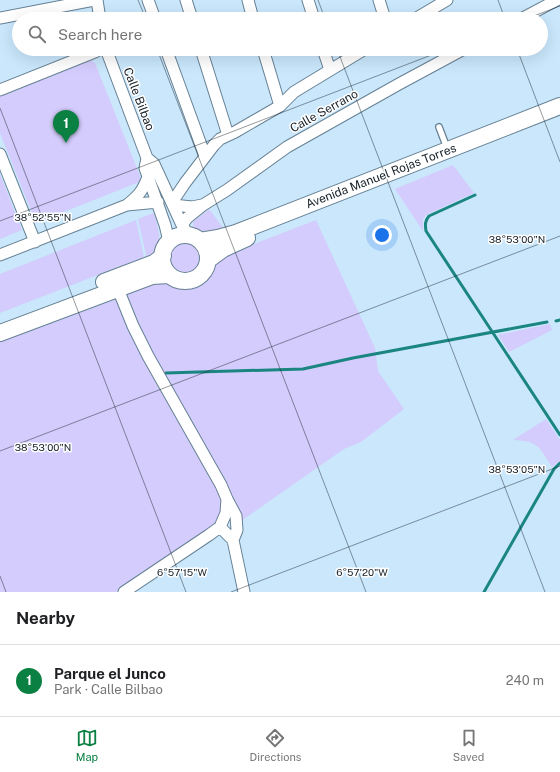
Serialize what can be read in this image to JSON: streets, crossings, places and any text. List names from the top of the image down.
{
  "streets": {
    "main road": ["Avenida Manuel Rojas Torres"],
    "street": ["Calle Bilbao", "Calle Serrano"]
  },
  "crossings": [
    ["Calle Bilbao", "Calle Serrano"],
    ["Calle Bilbao", "Avenida Manuel Rojas Torres"],
    ["Calle Serrano", "Avenida Manuel Rojas Torres"]
  ],
  "page": {
    "search": "Search here",
    "pins": "1",
    "heading": "Nearby",
    "list": [
      {
        "mark": "1",
        "name": "Parque el Junco",
        "note": "Park · Calle Bilbao",
        "value": "240 m"
      }
    ],
    "nav": ["Map", "Directions", "Saved"]
  },
  "coordinates": [
    "38°52'55\"N",
    "38°53'00\"N",
    "38°53'05\"N",
    "6°57'15\"W",
    "6°57'20\"W"
  ]
}
